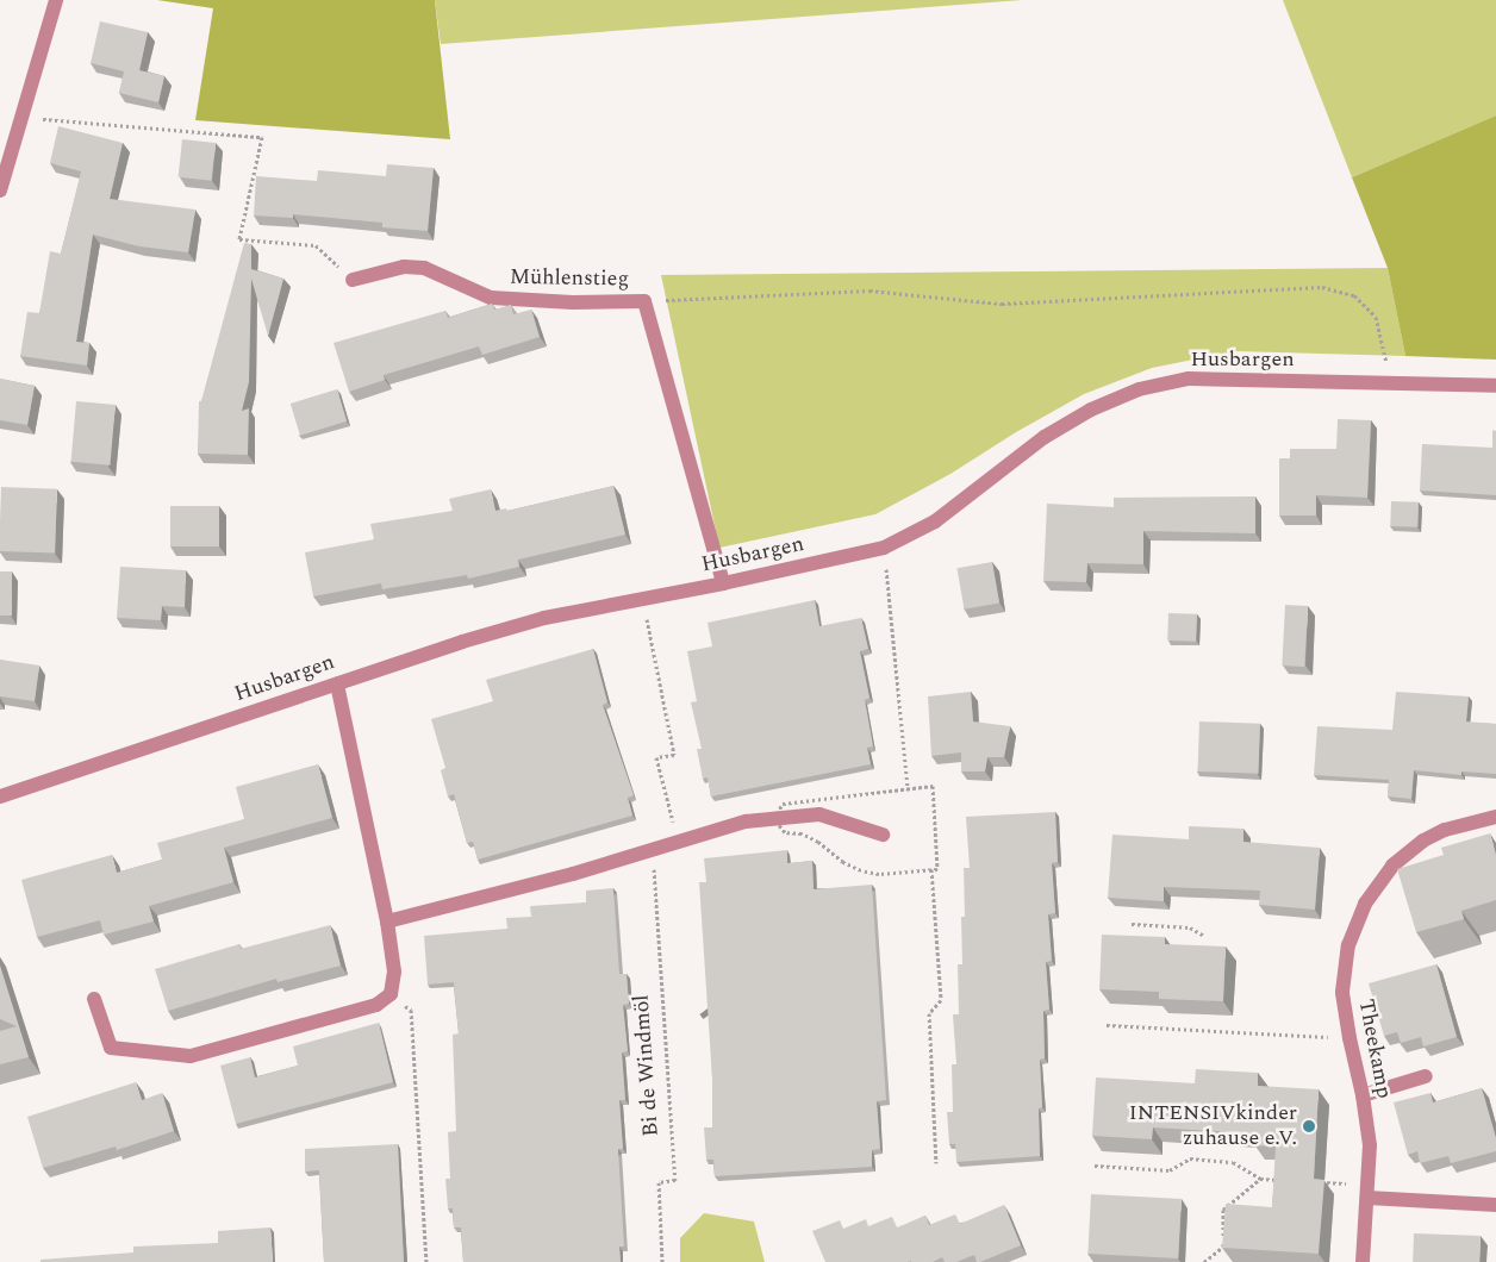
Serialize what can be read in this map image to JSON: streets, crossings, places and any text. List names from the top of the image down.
{
  "streets": {
    "street": ["Mühlenstieg", "Husbargen", "Theekamp"],
    "path": ["Bi de Windmöl"]
  },
  "crossings": [
    ["Mühlenstieg", "Husbargen"]
  ],
  "places": ["INTENSIVkinder zuhause e.V."]
}
